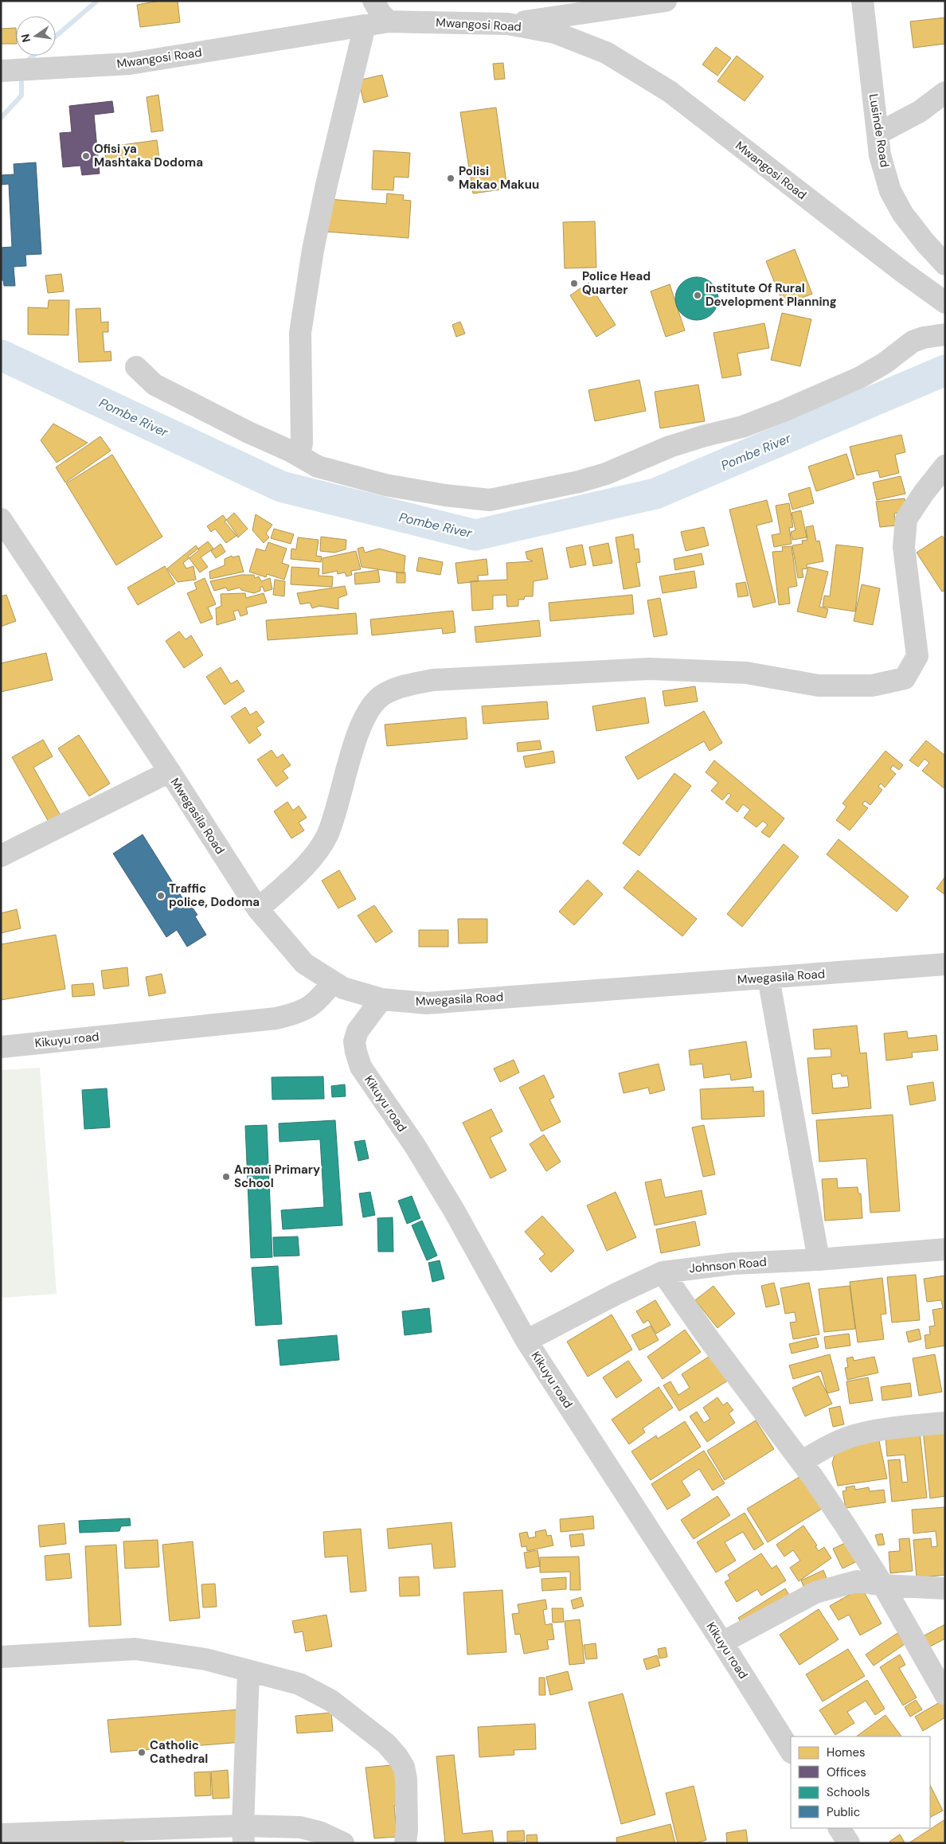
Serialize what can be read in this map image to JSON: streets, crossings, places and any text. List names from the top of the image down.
{
  "streets": {
    "street": [
      "Mwangosi Road",
      "Lusinde Road",
      "Mwegasila Road",
      "Kikuyu road",
      "Johnson Road"
    ]
  },
  "crossings": [
    ["Mwegasila Road", "Kikuyu road"],
    ["Kikuyu road", "Johnson Road"]
  ],
  "water": ["Pombe River"],
  "places": [
    "Ofisi ya Mashtaka Dodoma",
    "Polisi Makao Makuu",
    "Police Head Quarter",
    "Institute Of Rural Development Planning",
    "Traffic police, Dodoma",
    "Amani Primary School",
    "Catholic Cathedral"
  ],
  "legend": [
    "Homes",
    "Offices",
    "Schools",
    "Public"
  ],
  "north": "left"
}
